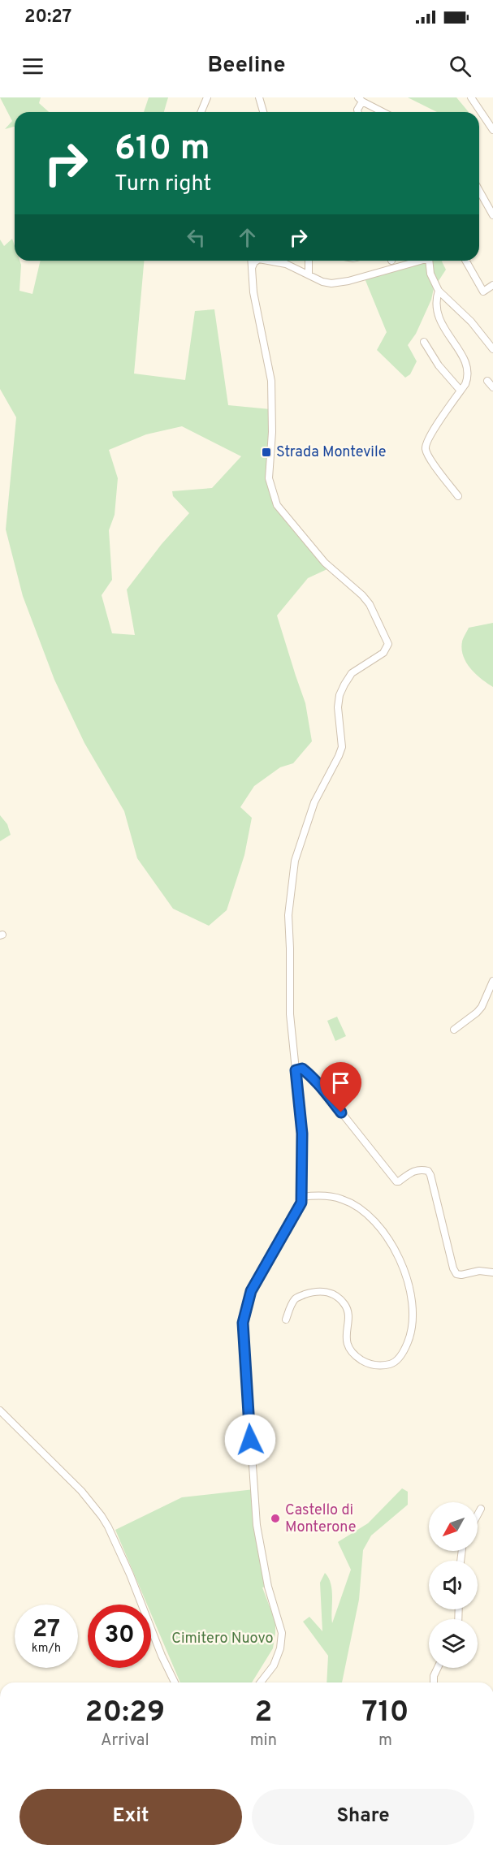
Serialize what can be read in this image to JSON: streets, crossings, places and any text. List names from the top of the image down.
{
  "parks": ["Cimitero Nuovo"],
  "places": {
    "transit": ["Strada Montevile"],
    "other": ["Castello di Monterone"]
  },
  "north": "bottom left",
  "page": {
    "status": "20:27",
    "header": "Beeline",
    "turn": ["610 m", "Turn right"],
    "speed": "27 km/h",
    "limit": "30",
    "eta": [
      "20:29",
      "Arrival",
      "2",
      "min",
      "710",
      "m"
    ],
    "buttons": ["Exit", "Share"]
  }
}
